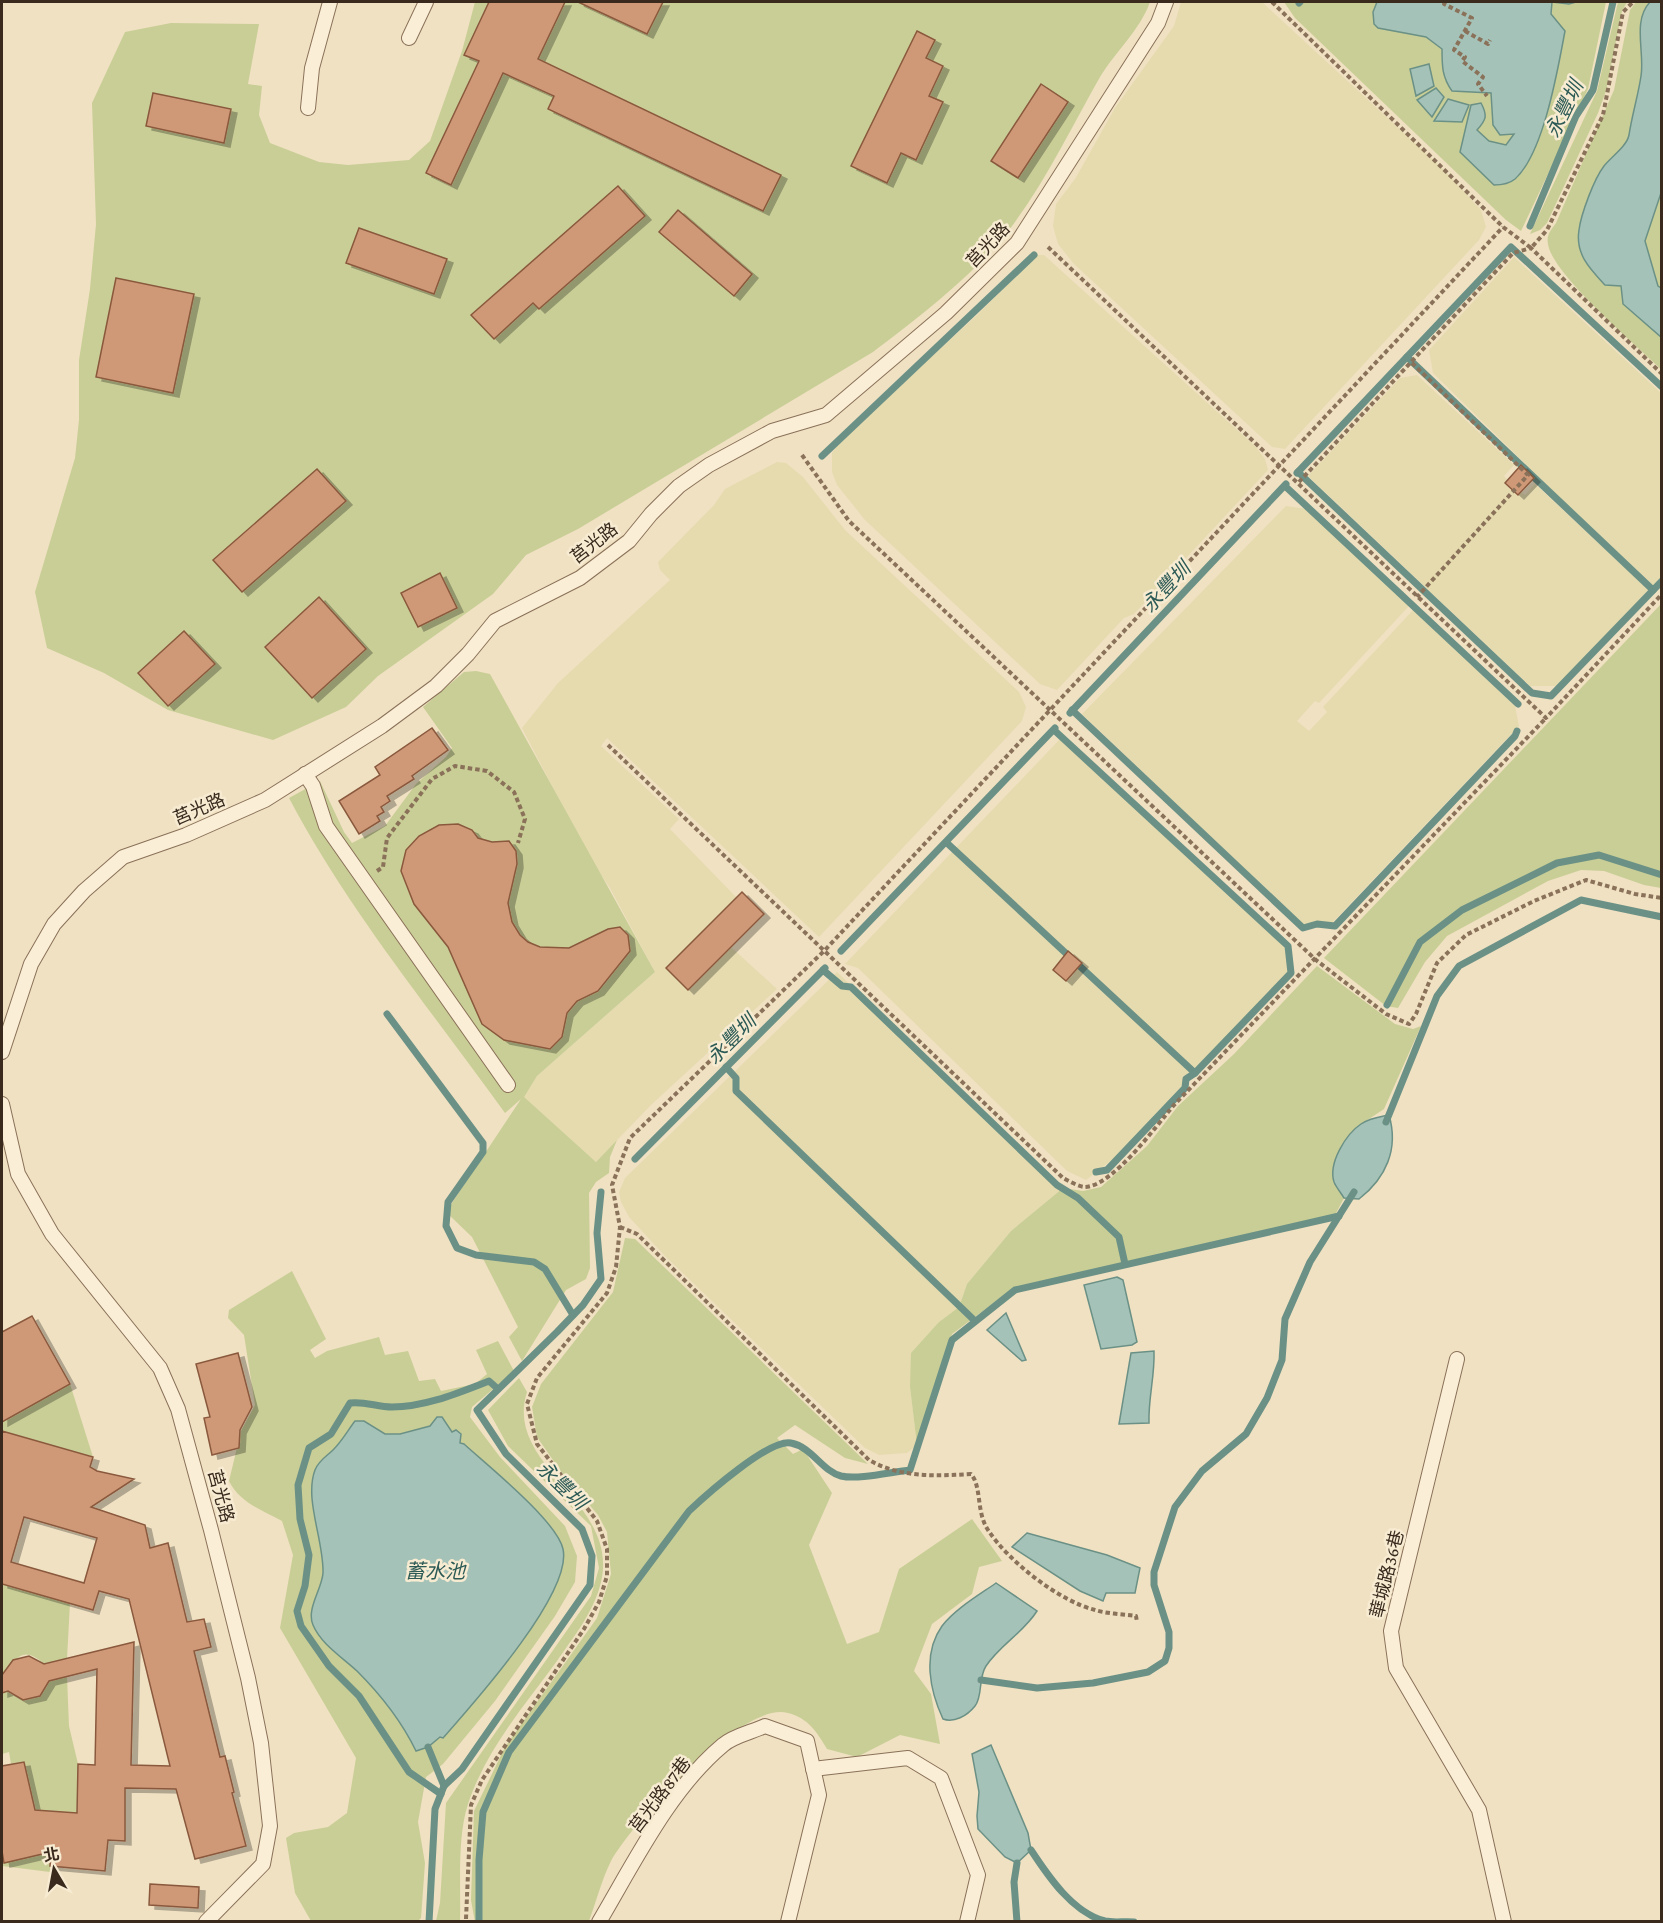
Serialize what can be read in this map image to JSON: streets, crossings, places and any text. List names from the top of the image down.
{
  "streets": {
    "lane": ["莒光路", "華城路36巷", "莒光路87巷"]
  },
  "water": ["永豐圳", "蓄水池"],
  "north": "top"
}
